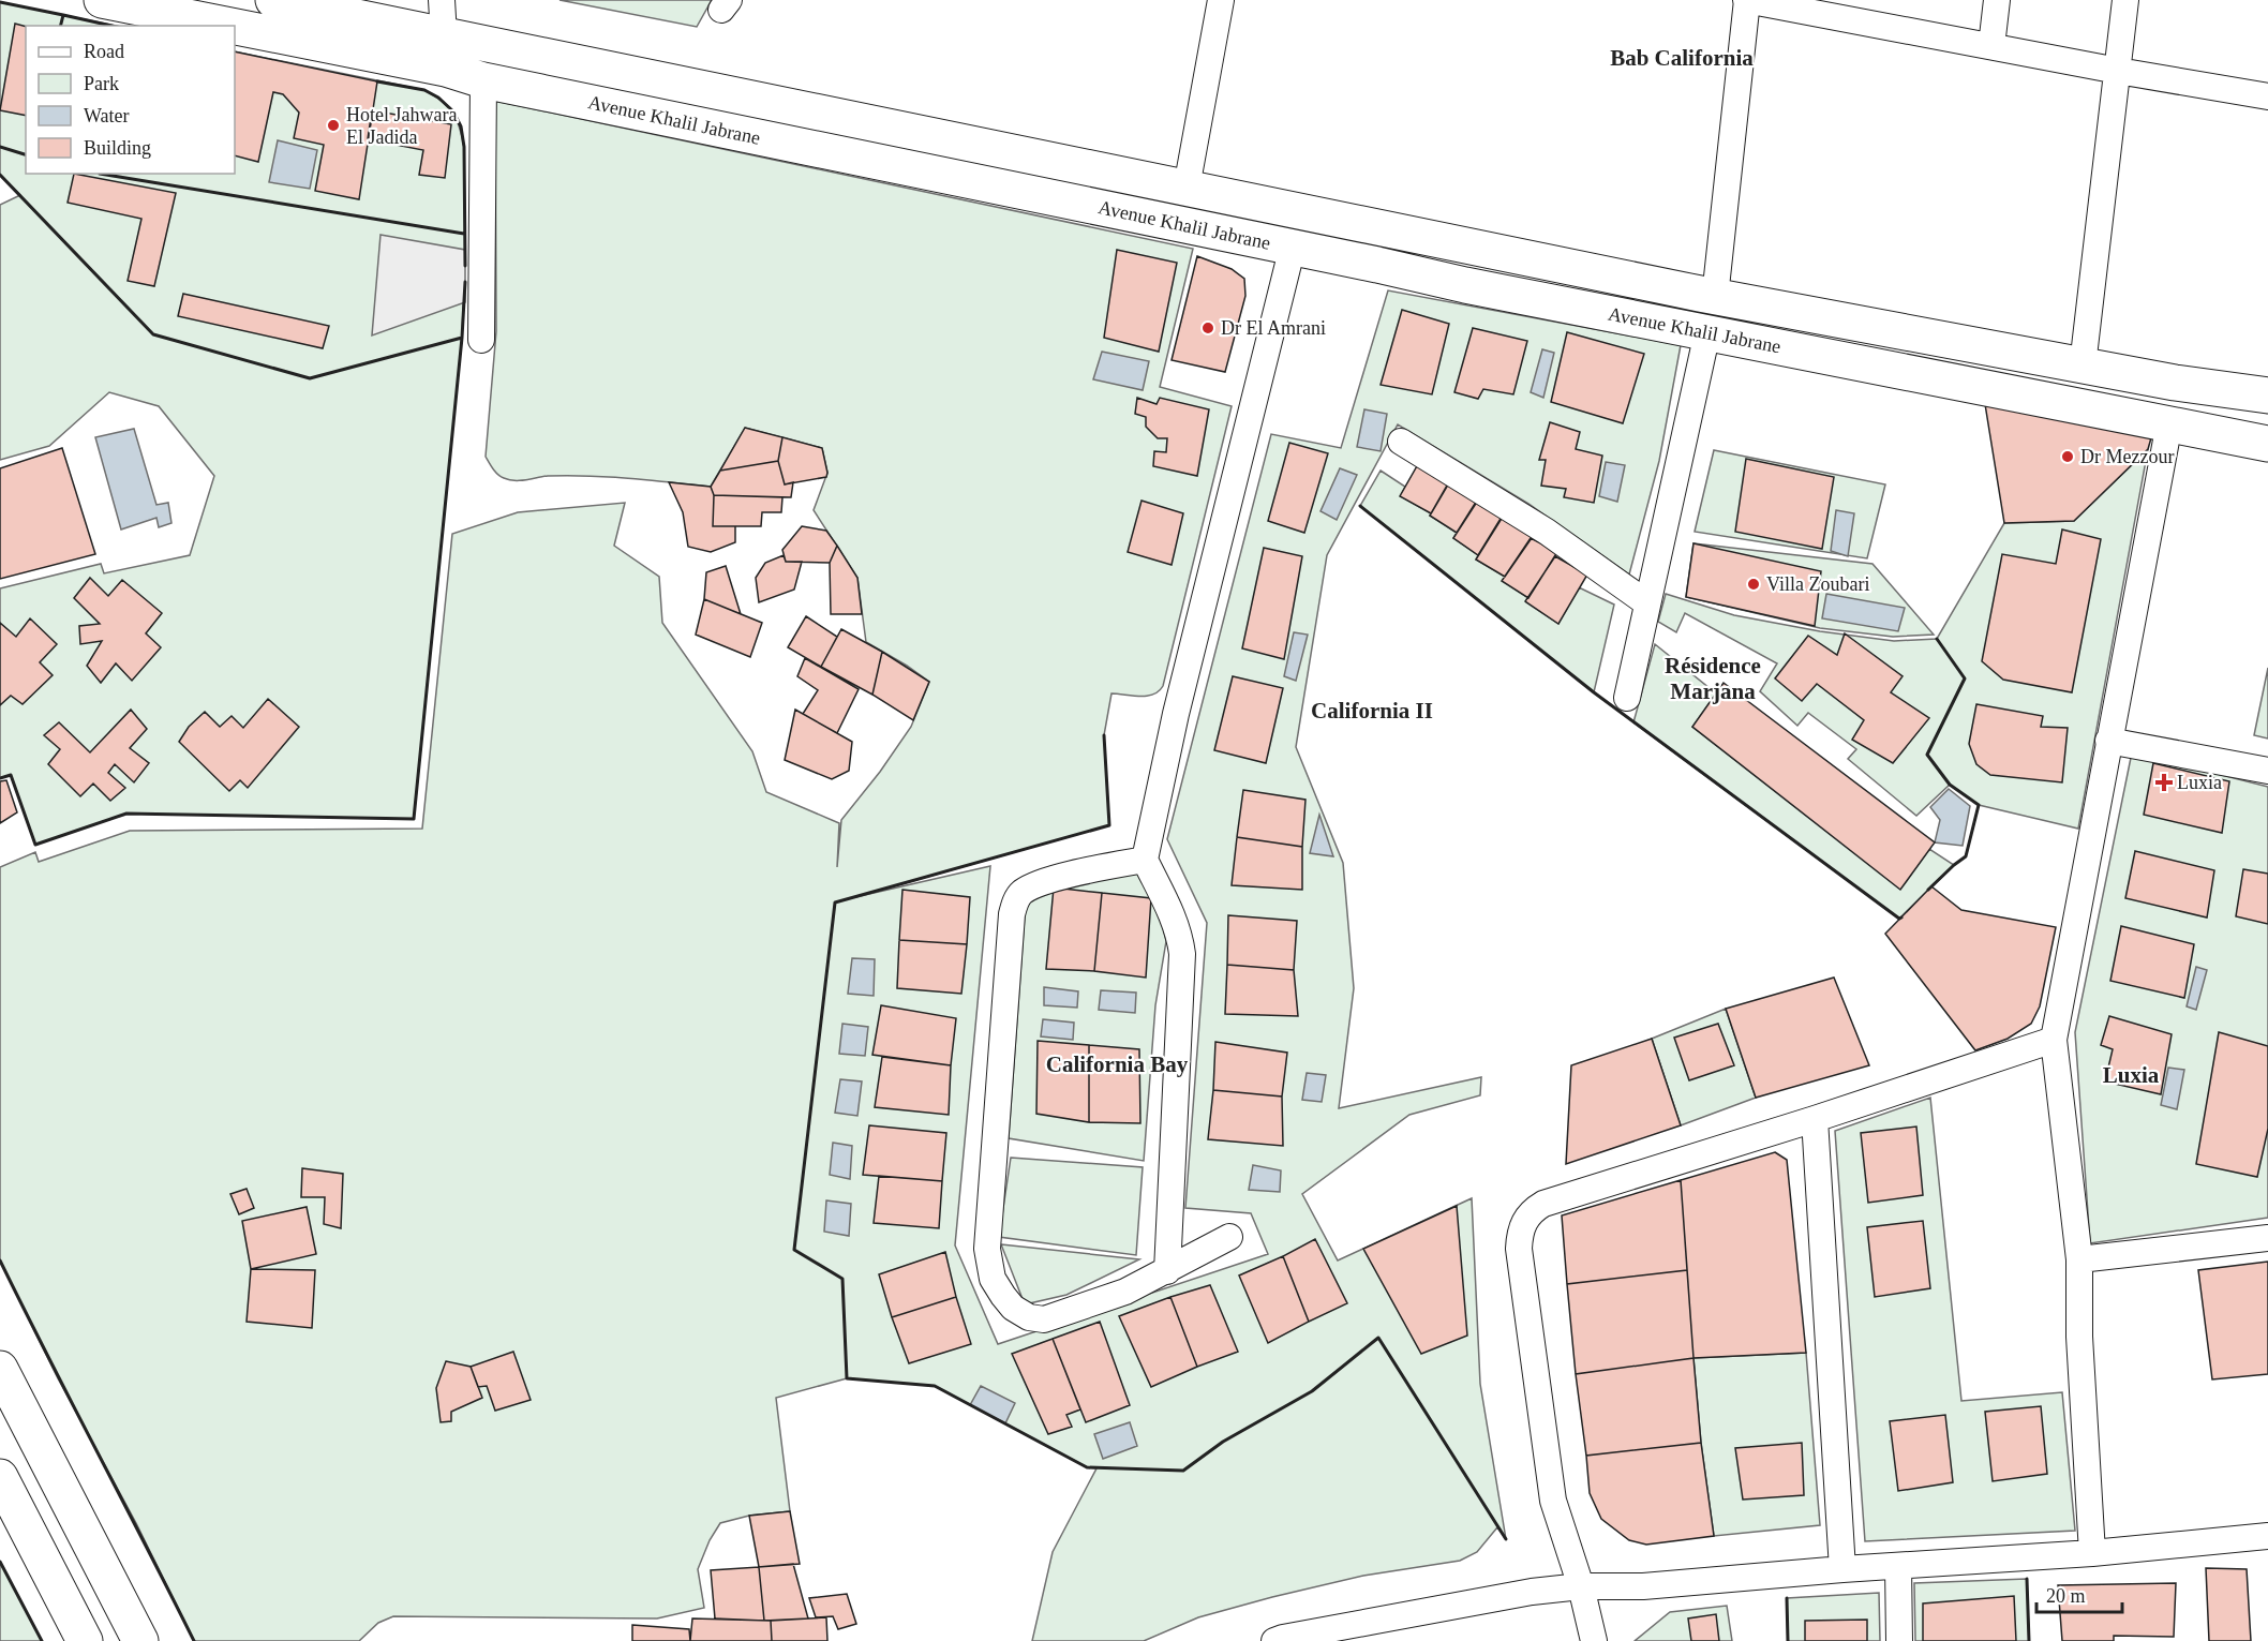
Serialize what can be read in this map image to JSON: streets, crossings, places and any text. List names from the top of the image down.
{
  "streets": {
    "main road": ["Avenue Khalil Jabrane"]
  },
  "districts": [
    "Bab California",
    "Résidence Marjana",
    "California II",
    "California Bay",
    "Luxia"
  ],
  "places": {
    "other": [
      "Hotel Jahwara El Jadida",
      "Dr El Amrani",
      "Dr Mezzour",
      "Villa Zoubari"
    ],
    "health": ["Luxia"]
  },
  "legend": [
    "Road",
    "Park",
    "Water",
    "Building"
  ],
  "scale_bar": "20 m"
}
